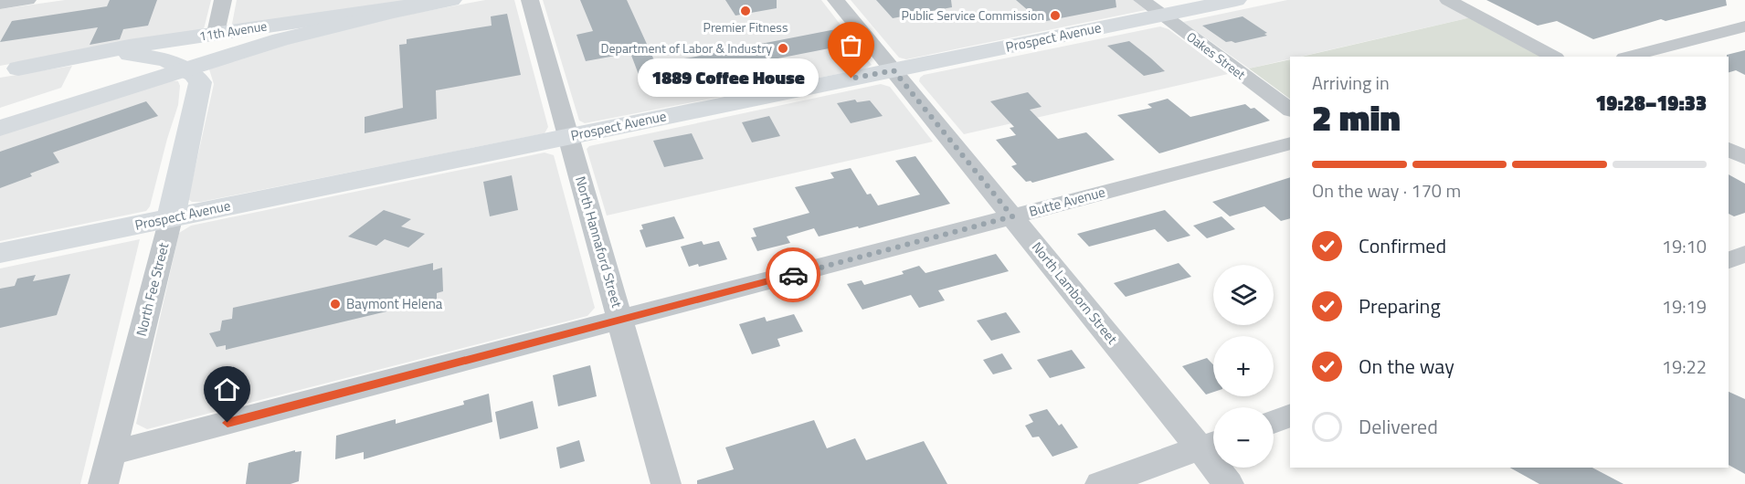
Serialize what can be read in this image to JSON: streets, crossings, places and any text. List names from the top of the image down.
{
  "streets": {
    "main road": ["11th Avenue", "Prospect Avenue", "North Fee Street"],
    "street": [
      "Oakes Street",
      "Butte Avenue",
      "North Hannaford Street",
      "North Lamborn Street"
    ]
  },
  "crossings": [
    ["11th Avenue", "North Fee Street"],
    ["Prospect Avenue", "Oakes Street"],
    ["Prospect Avenue", "North Hannaford Street"],
    ["Prospect Avenue", "North Fee Street"],
    ["Prospect Avenue", "North Lamborn Street"],
    ["Butte Avenue", "North Hannaford Street"],
    ["Butte Avenue", "North Fee Street"],
    ["Butte Avenue", "North Lamborn Street"]
  ],
  "places": [
    "Premier Fitness",
    "Public Service Commission",
    "Department of Labor & Industry",
    "1889 Coffee House",
    "Baymont Helena"
  ],
  "page": {
    "heading": ["2 min", "Arriving in", "19:28–19:33"],
    "bubble": "1889 Coffee House",
    "bar": "On the way · 170 m",
    "list": [
      ["Confirmed", "19:10"],
      ["Preparing", "19:19"],
      ["On the way", "19:22"],
      "Delivered"
    ],
    "map_buttons": ["+", "−"]
  }
}
